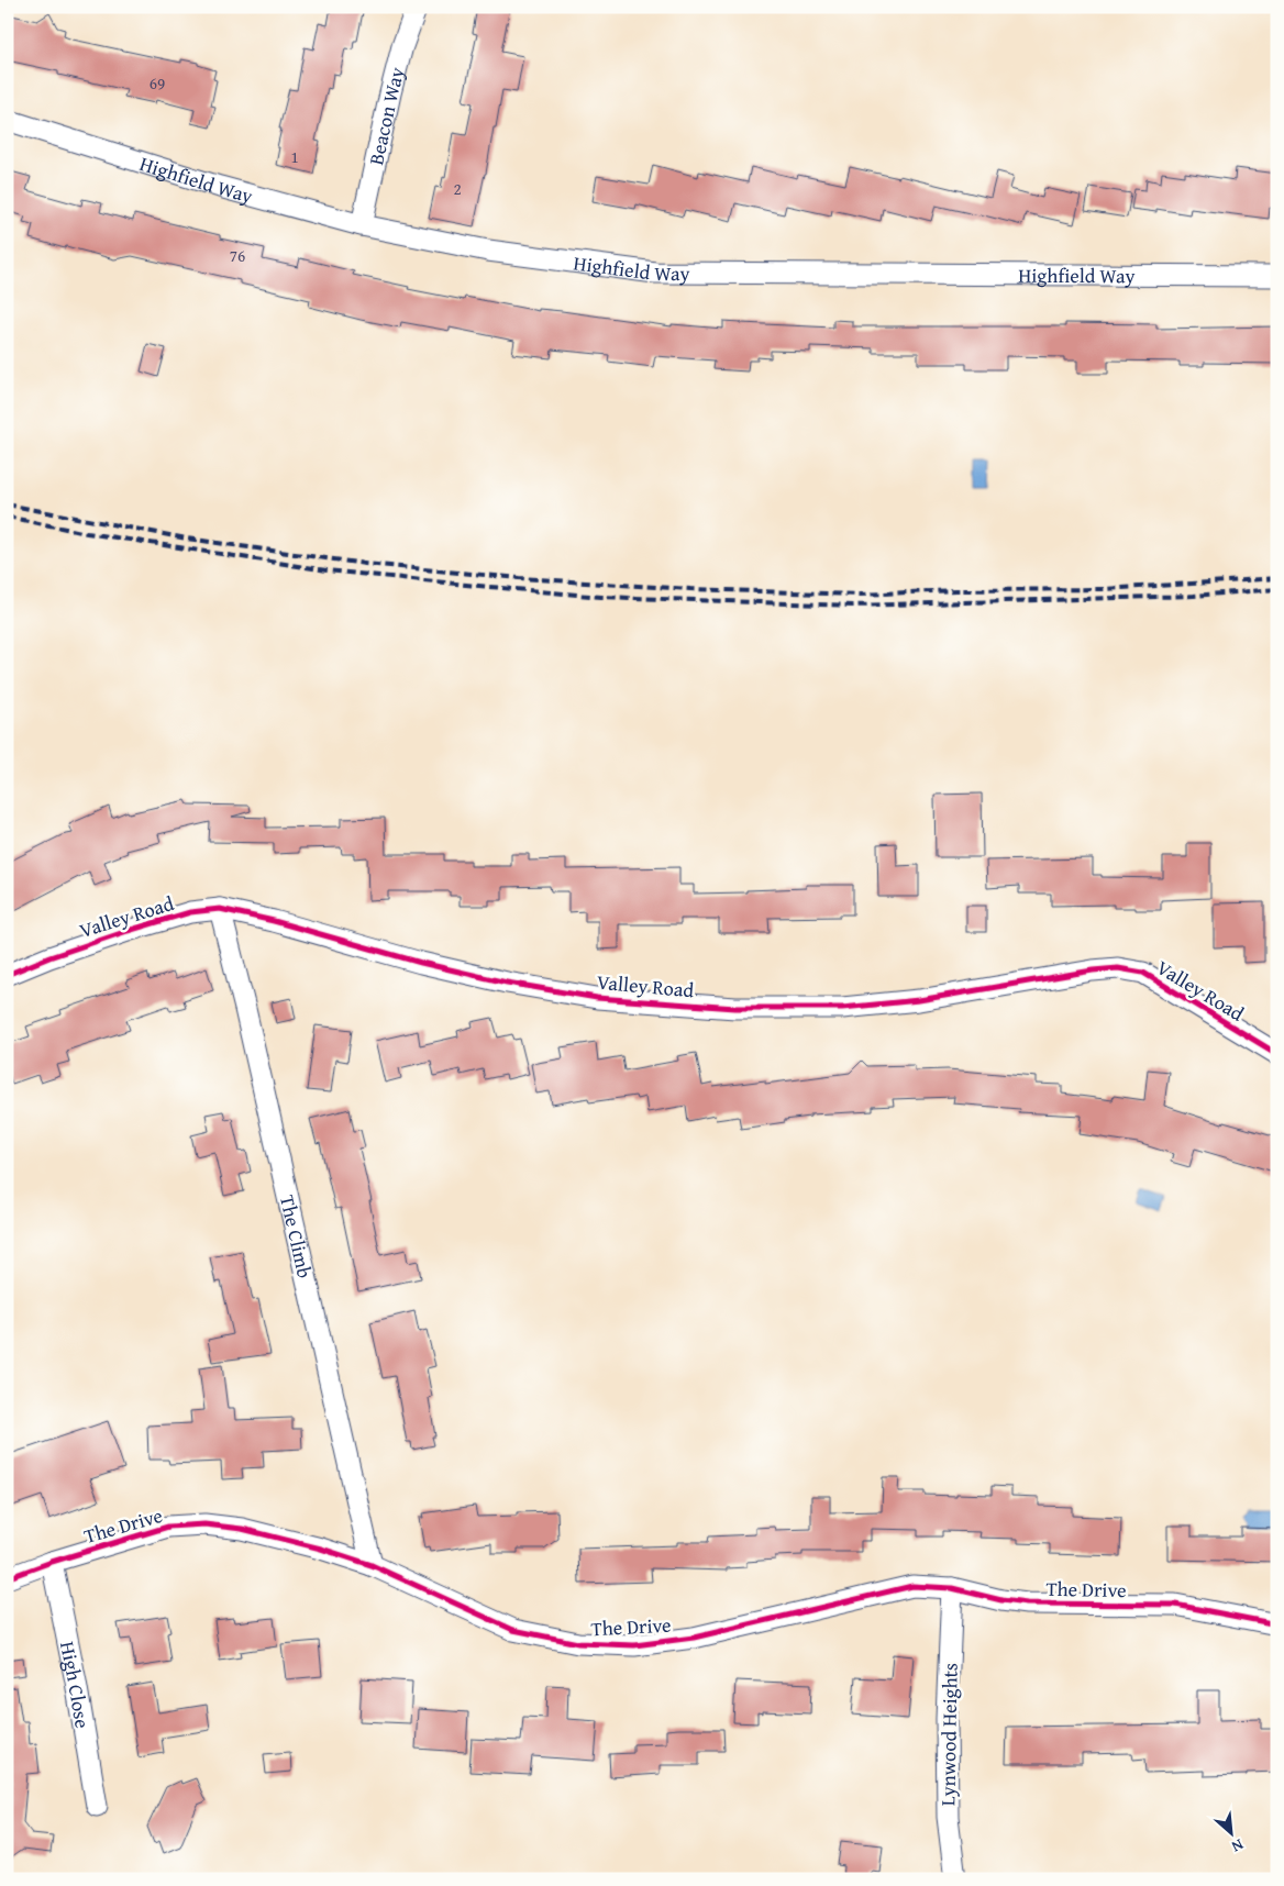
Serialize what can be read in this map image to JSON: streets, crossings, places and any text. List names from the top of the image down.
{
  "streets": {
    "street": [
      "Beacon Way",
      "Highfield Way",
      "Valley Road",
      "The Climb",
      "The Drive",
      "High Close",
      "Lynwood Heights"
    ]
  },
  "crossings": [
    ["Beacon Way", "Highfield Way"],
    ["Valley Road", "The Climb"],
    ["The Climb", "The Drive"],
    ["The Drive", "High Close"],
    ["The Drive", "Lynwood Heights"]
  ],
  "house_numbers": [
    "69",
    "1",
    "2",
    "76"
  ],
  "north": "bottom right"
}
